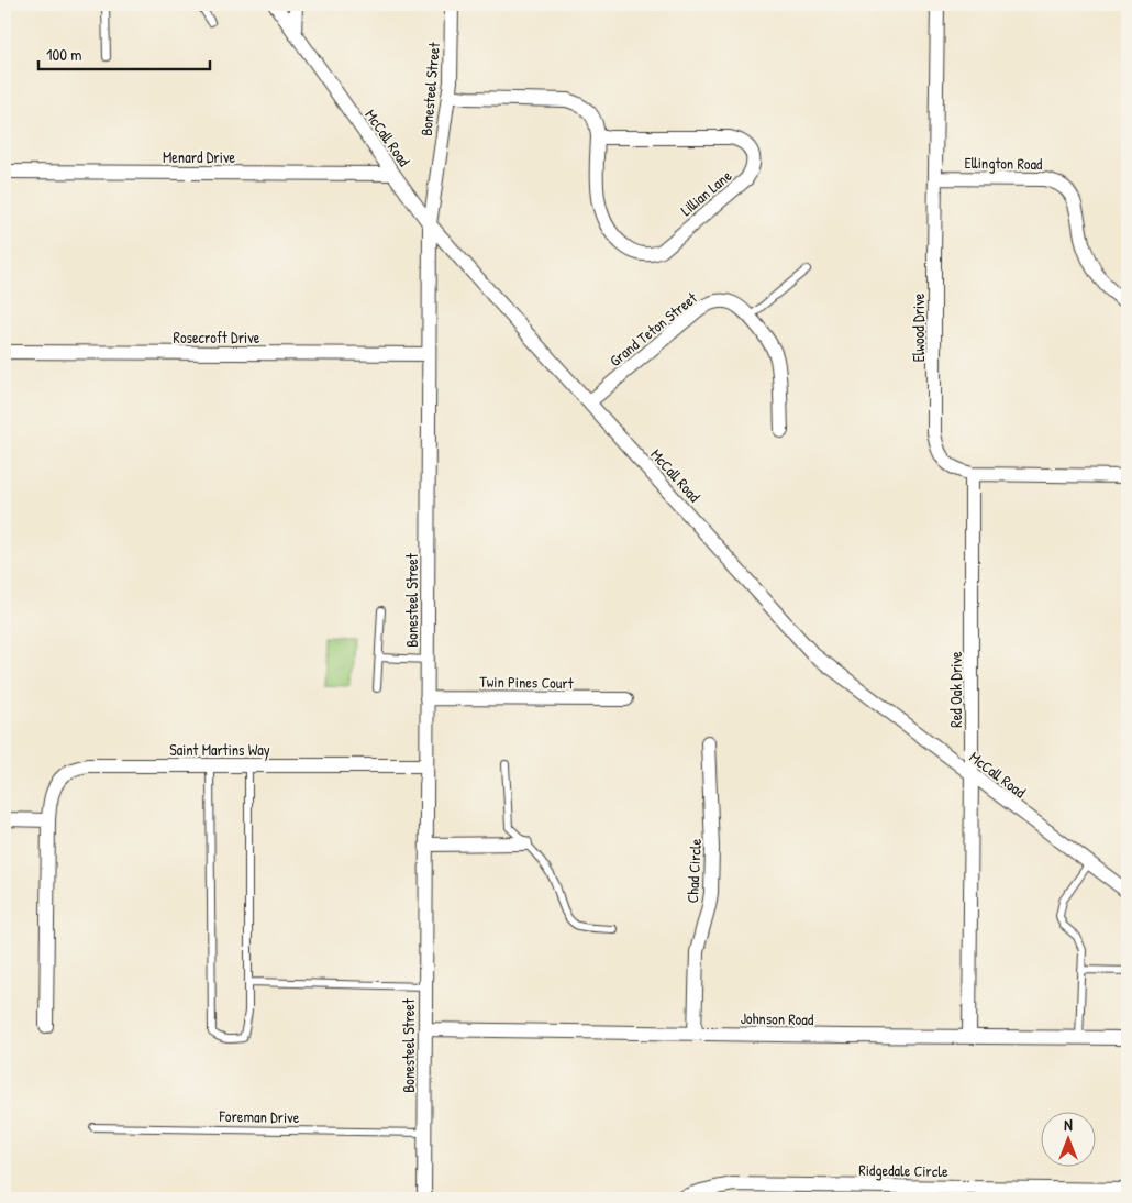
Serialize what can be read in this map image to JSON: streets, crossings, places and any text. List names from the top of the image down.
{
  "streets": {
    "street": [
      "Bonesteel Street",
      "McCall Road",
      "Menard Drive",
      "Ellington Road",
      "Lillian Lane",
      "Elwood Drive",
      "Grand Teton Street",
      "Rosecroft Drive",
      "Twin Pines Court",
      "Red Oak Drive",
      "Saint Martins Way",
      "Chad Circle",
      "Johnson Road",
      "Ridgedale Circle"
    ],
    "lane": ["Foreman Drive"]
  },
  "crossings": [
    ["Bonesteel Street", "McCall Road"],
    ["Bonesteel Street", "Lillian Lane"],
    ["Bonesteel Street", "Rosecroft Drive"],
    ["Bonesteel Street", "Twin Pines Court"],
    ["Bonesteel Street", "Saint Martins Way"],
    ["Bonesteel Street", "Johnson Road"],
    ["Bonesteel Street", "Foreman Drive"],
    ["McCall Road", "Menard Drive"],
    ["McCall Road", "Grand Teton Street"],
    ["McCall Road", "Red Oak Drive"],
    ["Ellington Road", "Elwood Drive"],
    ["Elwood Drive", "Red Oak Drive"],
    ["Red Oak Drive", "Johnson Road"],
    ["Chad Circle", "Johnson Road"]
  ],
  "scale_bar": "100 m",
  "north": "top"
}
